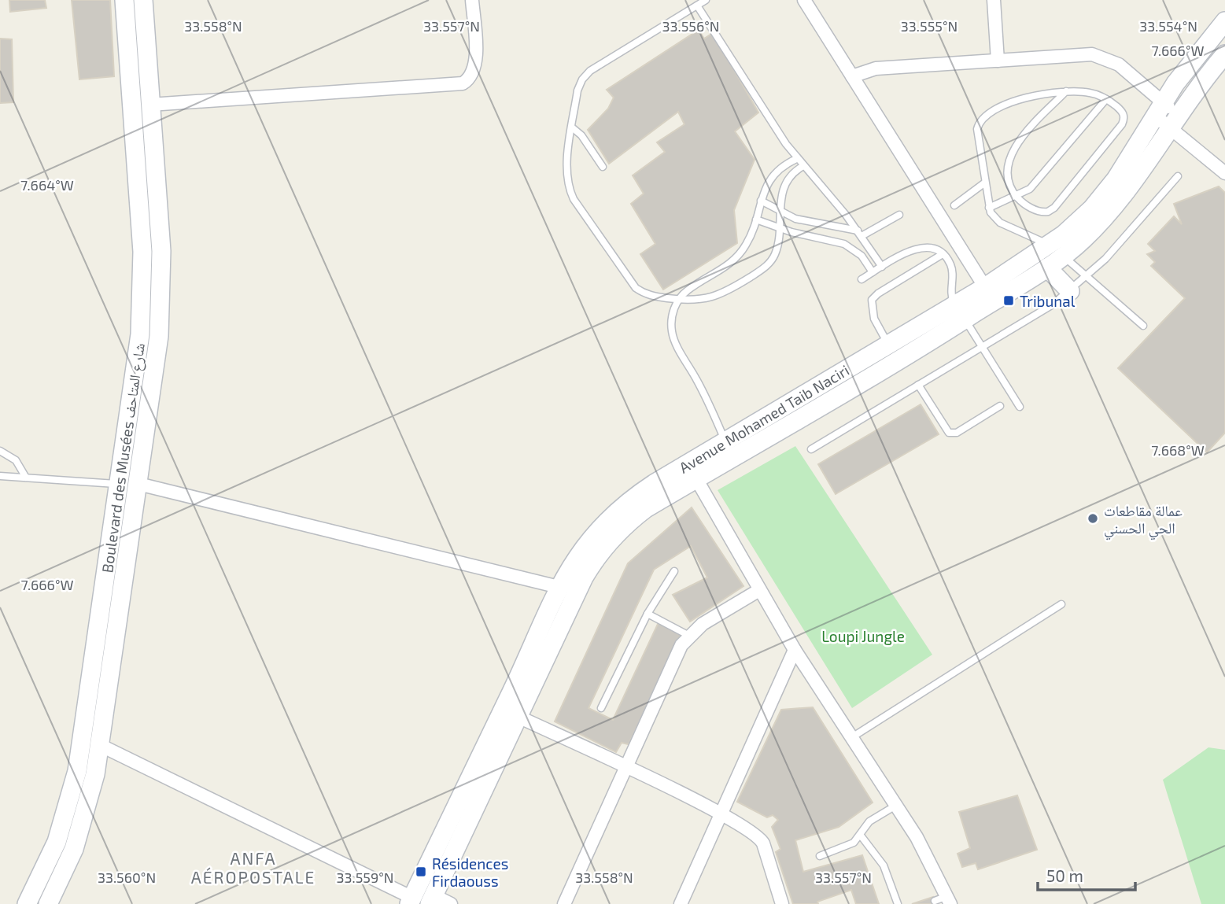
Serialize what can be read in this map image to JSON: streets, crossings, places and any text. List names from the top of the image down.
{
  "streets": {
    "street": ["Avenue Mohamed Taib Naciri", "Boulevard des Musées شارع المتاحف"]
  },
  "districts": ["ANFA AÉROPOSTALE"],
  "parks": ["Loupi Jungle"],
  "places": {
    "transit": ["Tribunal", "Résidences Firdaouss"],
    "other": ["عمالة مقاطعات الحي الحسني"]
  },
  "scale_bar": "50 m",
  "coordinates": [
    "33.554°N",
    "33.558°N",
    "33.557°N",
    "33.556°N",
    "33.555°N",
    "7.666°W",
    "7.664°W",
    "7.668°W",
    "33.560°N",
    "33.559°N"
  ]
}
